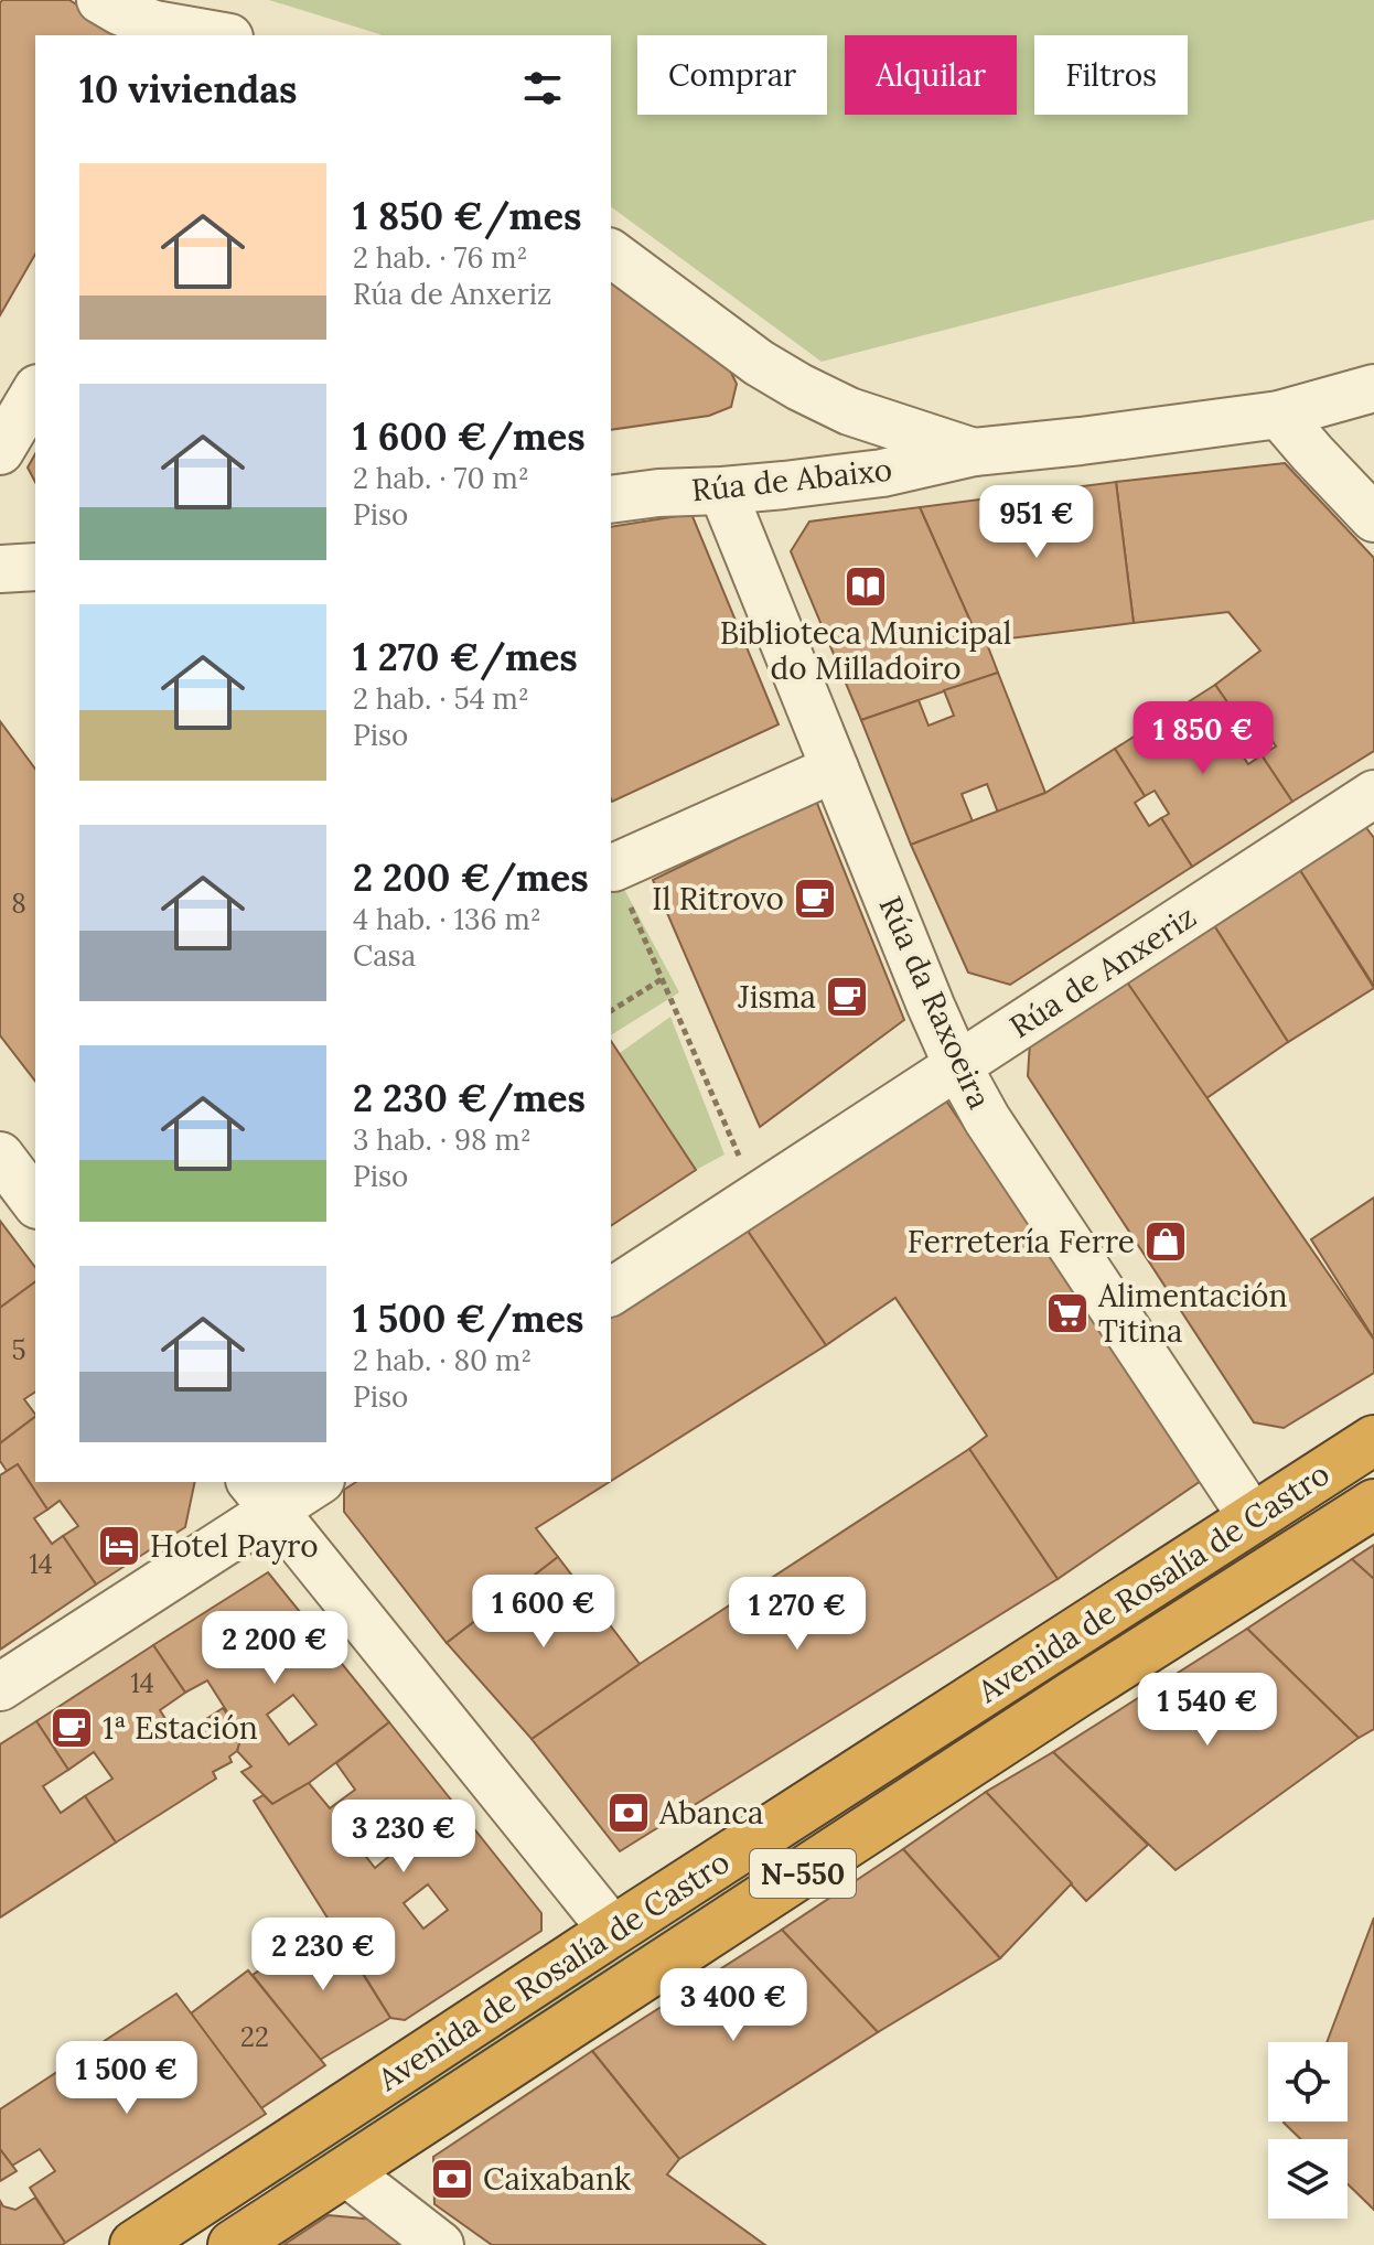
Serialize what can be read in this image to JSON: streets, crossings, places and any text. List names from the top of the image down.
{
  "streets": {
    "highway": ["Avenida de Rosalía de Castro", "N-550"],
    "street": ["Rúa de Abaixo", "Rúa de Anxeriz", "Rúa da Raxoeira"]
  },
  "crossings": [
    ["Rúa de Abaixo", "Rúa da Raxoeira"],
    ["Rúa de Anxeriz", "Rúa da Raxoeira"],
    ["Rúa da Raxoeira", "Avenida de Rosalía de Castro"]
  ],
  "places": {
    "library": ["Biblioteca Municipal do Milladoiro"],
    "cafe": ["Il Ritrovo", "Jisma", "1ª Estación"],
    "shop": ["Ferretería Ferre"],
    "supermarket": ["Alimentación Titina"],
    "hotel": ["Hotel Payro"],
    "bank": ["Abanca", "Caixabank"]
  },
  "house_numbers": [
    "8",
    "5",
    "14",
    "14",
    "22"
  ],
  "page": {
    "chip": ["Comprar", "Alquilar", "Filtros"],
    "heading": "10 viviendas",
    "list": [
      {
        "name": "1 850 €/mes",
        "note": "2 hab. · 76 m² · Rúa de Anxeriz"
      },
      {
        "name": "1 600 €/mes",
        "note": "2 hab. · 70 m² · Piso"
      },
      {
        "name": "1 270 €/mes",
        "note": "2 hab. · 54 m² · Piso"
      },
      {
        "name": "2 200 €/mes",
        "note": "4 hab. · 136 m² · Casa"
      },
      {
        "name": "2 230 €/mes",
        "note": "3 hab. · 98 m² · Piso"
      },
      {
        "name": "1 500 €/mes",
        "note": "2 hab. · 80 m² · Piso"
      }
    ],
    "price": [
      "951 €",
      "1 850 €",
      "1 600 €",
      "1 270 €",
      "2 200 €",
      "1 540 €",
      "3 230 €",
      "2 230 €",
      "3 400 €",
      "1 500 €"
    ]
  }
}
